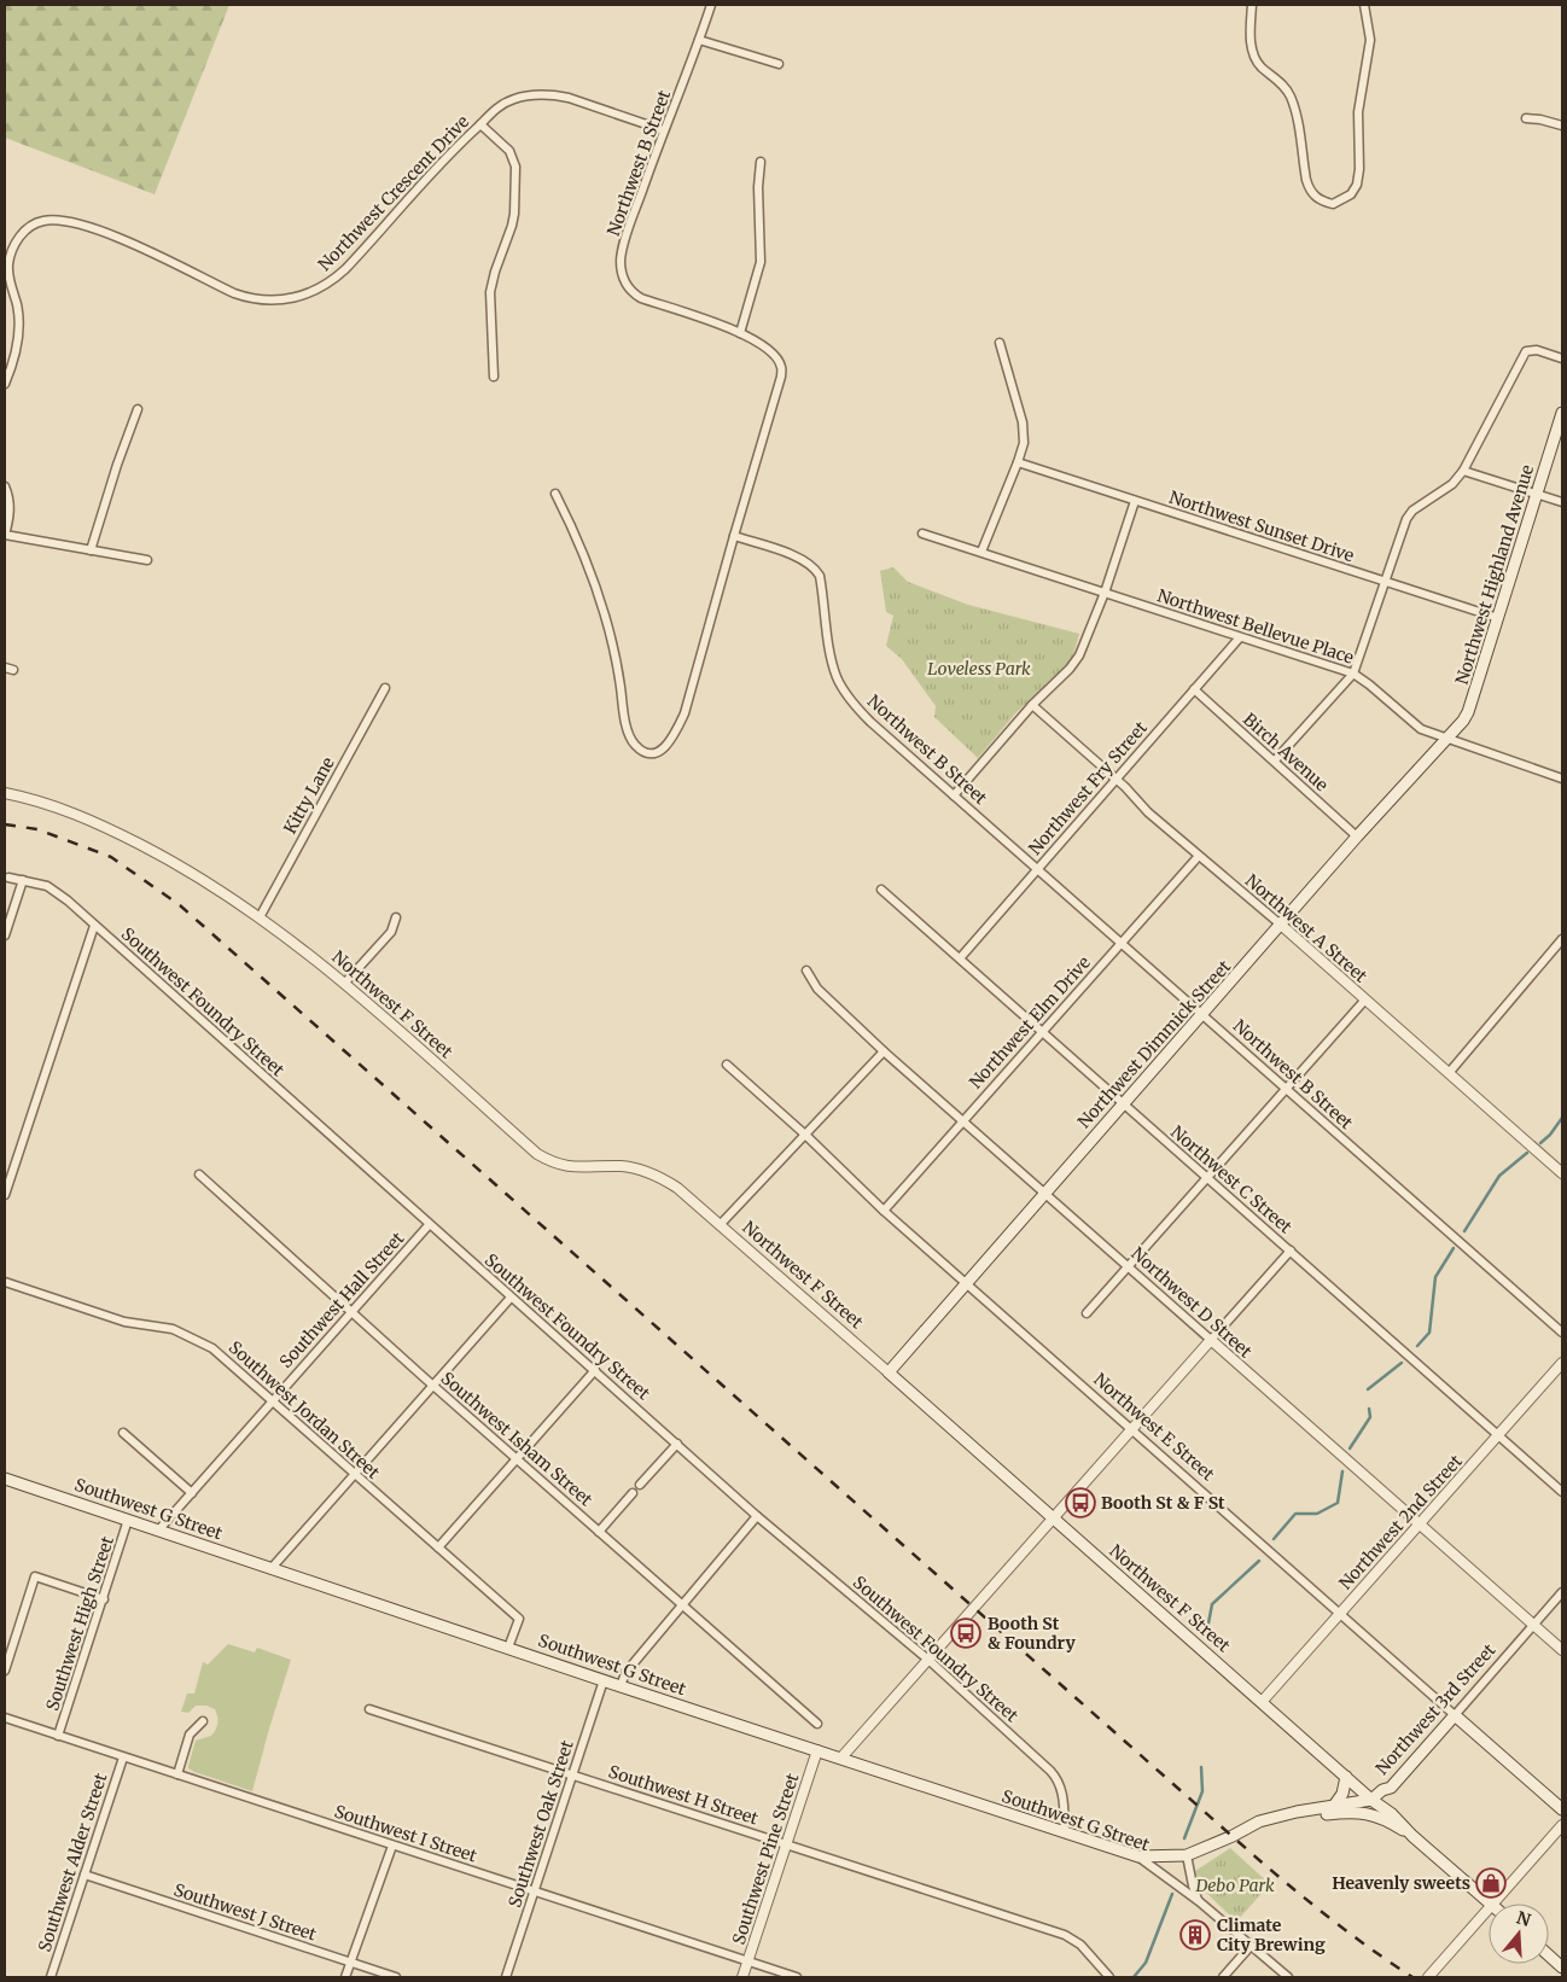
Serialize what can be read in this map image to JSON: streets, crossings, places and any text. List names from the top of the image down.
{
  "streets": {
    "main road": [
      "Northwest Highland Avenue",
      "Northwest F Street",
      "Northwest Dimmick Street",
      "Northwest E Street",
      "Southwest G Street",
      "Northwest 3rd Street"
    ],
    "street": [
      "Northwest B Street",
      "Northwest Crescent Drive",
      "Northwest Sunset Drive",
      "Northwest Bellevue Place",
      "Birch Avenue",
      "Northwest Fry Street",
      "Kitty Lane",
      "Northwest A Street",
      "Southwest Foundry Street",
      "Northwest Elm Drive",
      "Northwest C Street",
      "Southwest Hall Street",
      "Northwest D Street",
      "Southwest Jordan Street",
      "Southwest Isham Street",
      "Northwest 2nd Street",
      "Southwest High Street",
      "Southwest H Street",
      "Southwest Oak Street",
      "Southwest I Street",
      "Southwest Pine Street",
      "Southwest Alder Street",
      "Southwest J Street"
    ]
  },
  "crossings": [
    ["Northwest B Street", "Northwest Crescent Drive"],
    ["Northwest B Street", "Northwest Fry Street"],
    ["Northwest B Street", "Northwest Elm Drive"],
    ["Northwest B Street", "Northwest Dimmick Street"],
    ["Northwest Sunset Drive", "Northwest Highland Avenue"],
    ["Northwest Highland Avenue", "Northwest Bellevue Place"],
    ["Northwest Highland Avenue", "Northwest Dimmick Street"],
    ["Northwest Bellevue Place", "Northwest Fry Street"],
    ["Northwest Bellevue Place", "Northwest Dimmick Street"],
    ["Birch Avenue", "Northwest Fry Street"],
    ["Birch Avenue", "Northwest Dimmick Street"],
    ["Northwest Fry Street", "Northwest A Street"],
    ["Northwest Fry Street", "Northwest C Street"],
    ["Kitty Lane", "Northwest F Street"],
    ["Northwest A Street", "Northwest Elm Drive"],
    ["Northwest A Street", "Northwest Dimmick Street"],
    ["Southwest Foundry Street", "Southwest Hall Street"],
    ["Southwest Foundry Street", "Southwest G Street"],
    ["Northwest F Street", "Northwest Dimmick Street"],
    ["Northwest F Street", "Northwest 2nd Street"],
    ["Northwest F Street", "Northwest 3rd Street"],
    ["Northwest Elm Drive", "Northwest C Street"],
    ["Northwest Elm Drive", "Northwest D Street"],
    ["Northwest Elm Drive", "Northwest E Street"],
    ["Northwest Dimmick Street", "Northwest C Street"],
    ["Northwest Dimmick Street", "Northwest D Street"],
    ["Northwest Dimmick Street", "Northwest E Street"],
    ["Northwest C Street", "Northwest 2nd Street"],
    ["Southwest Hall Street", "Southwest Jordan Street"],
    ["Southwest Hall Street", "Southwest Isham Street"],
    ["Southwest Hall Street", "Southwest G Street"],
    ["Northwest D Street", "Northwest 2nd Street"],
    ["Northwest D Street", "Northwest 3rd Street"],
    ["Southwest Jordan Street", "Southwest G Street"],
    ["Northwest E Street", "Northwest 2nd Street"],
    ["Northwest E Street", "Northwest 3rd Street"],
    ["Southwest G Street", "Southwest High Street"],
    ["Southwest G Street", "Northwest 3rd Street"],
    ["Southwest G Street", "Southwest Oak Street"],
    ["Southwest G Street", "Southwest Pine Street"],
    ["Southwest High Street", "Southwest I Street"],
    ["Southwest H Street", "Southwest Oak Street"],
    ["Southwest H Street", "Southwest Pine Street"],
    ["Southwest Oak Street", "Southwest I Street"],
    ["Southwest I Street", "Southwest Pine Street"],
    ["Southwest I Street", "Southwest Alder Street"],
    ["Southwest Alder Street", "Southwest J Street"]
  ],
  "parks": ["Loveless Park", "Debo Park"],
  "places": {
    "bus stop": ["Booth St & F St", "Booth St & Foundry"],
    "shop": ["Heavenly sweets"],
    "building": ["Climate City Brewing"]
  },
  "north": "top"
}
